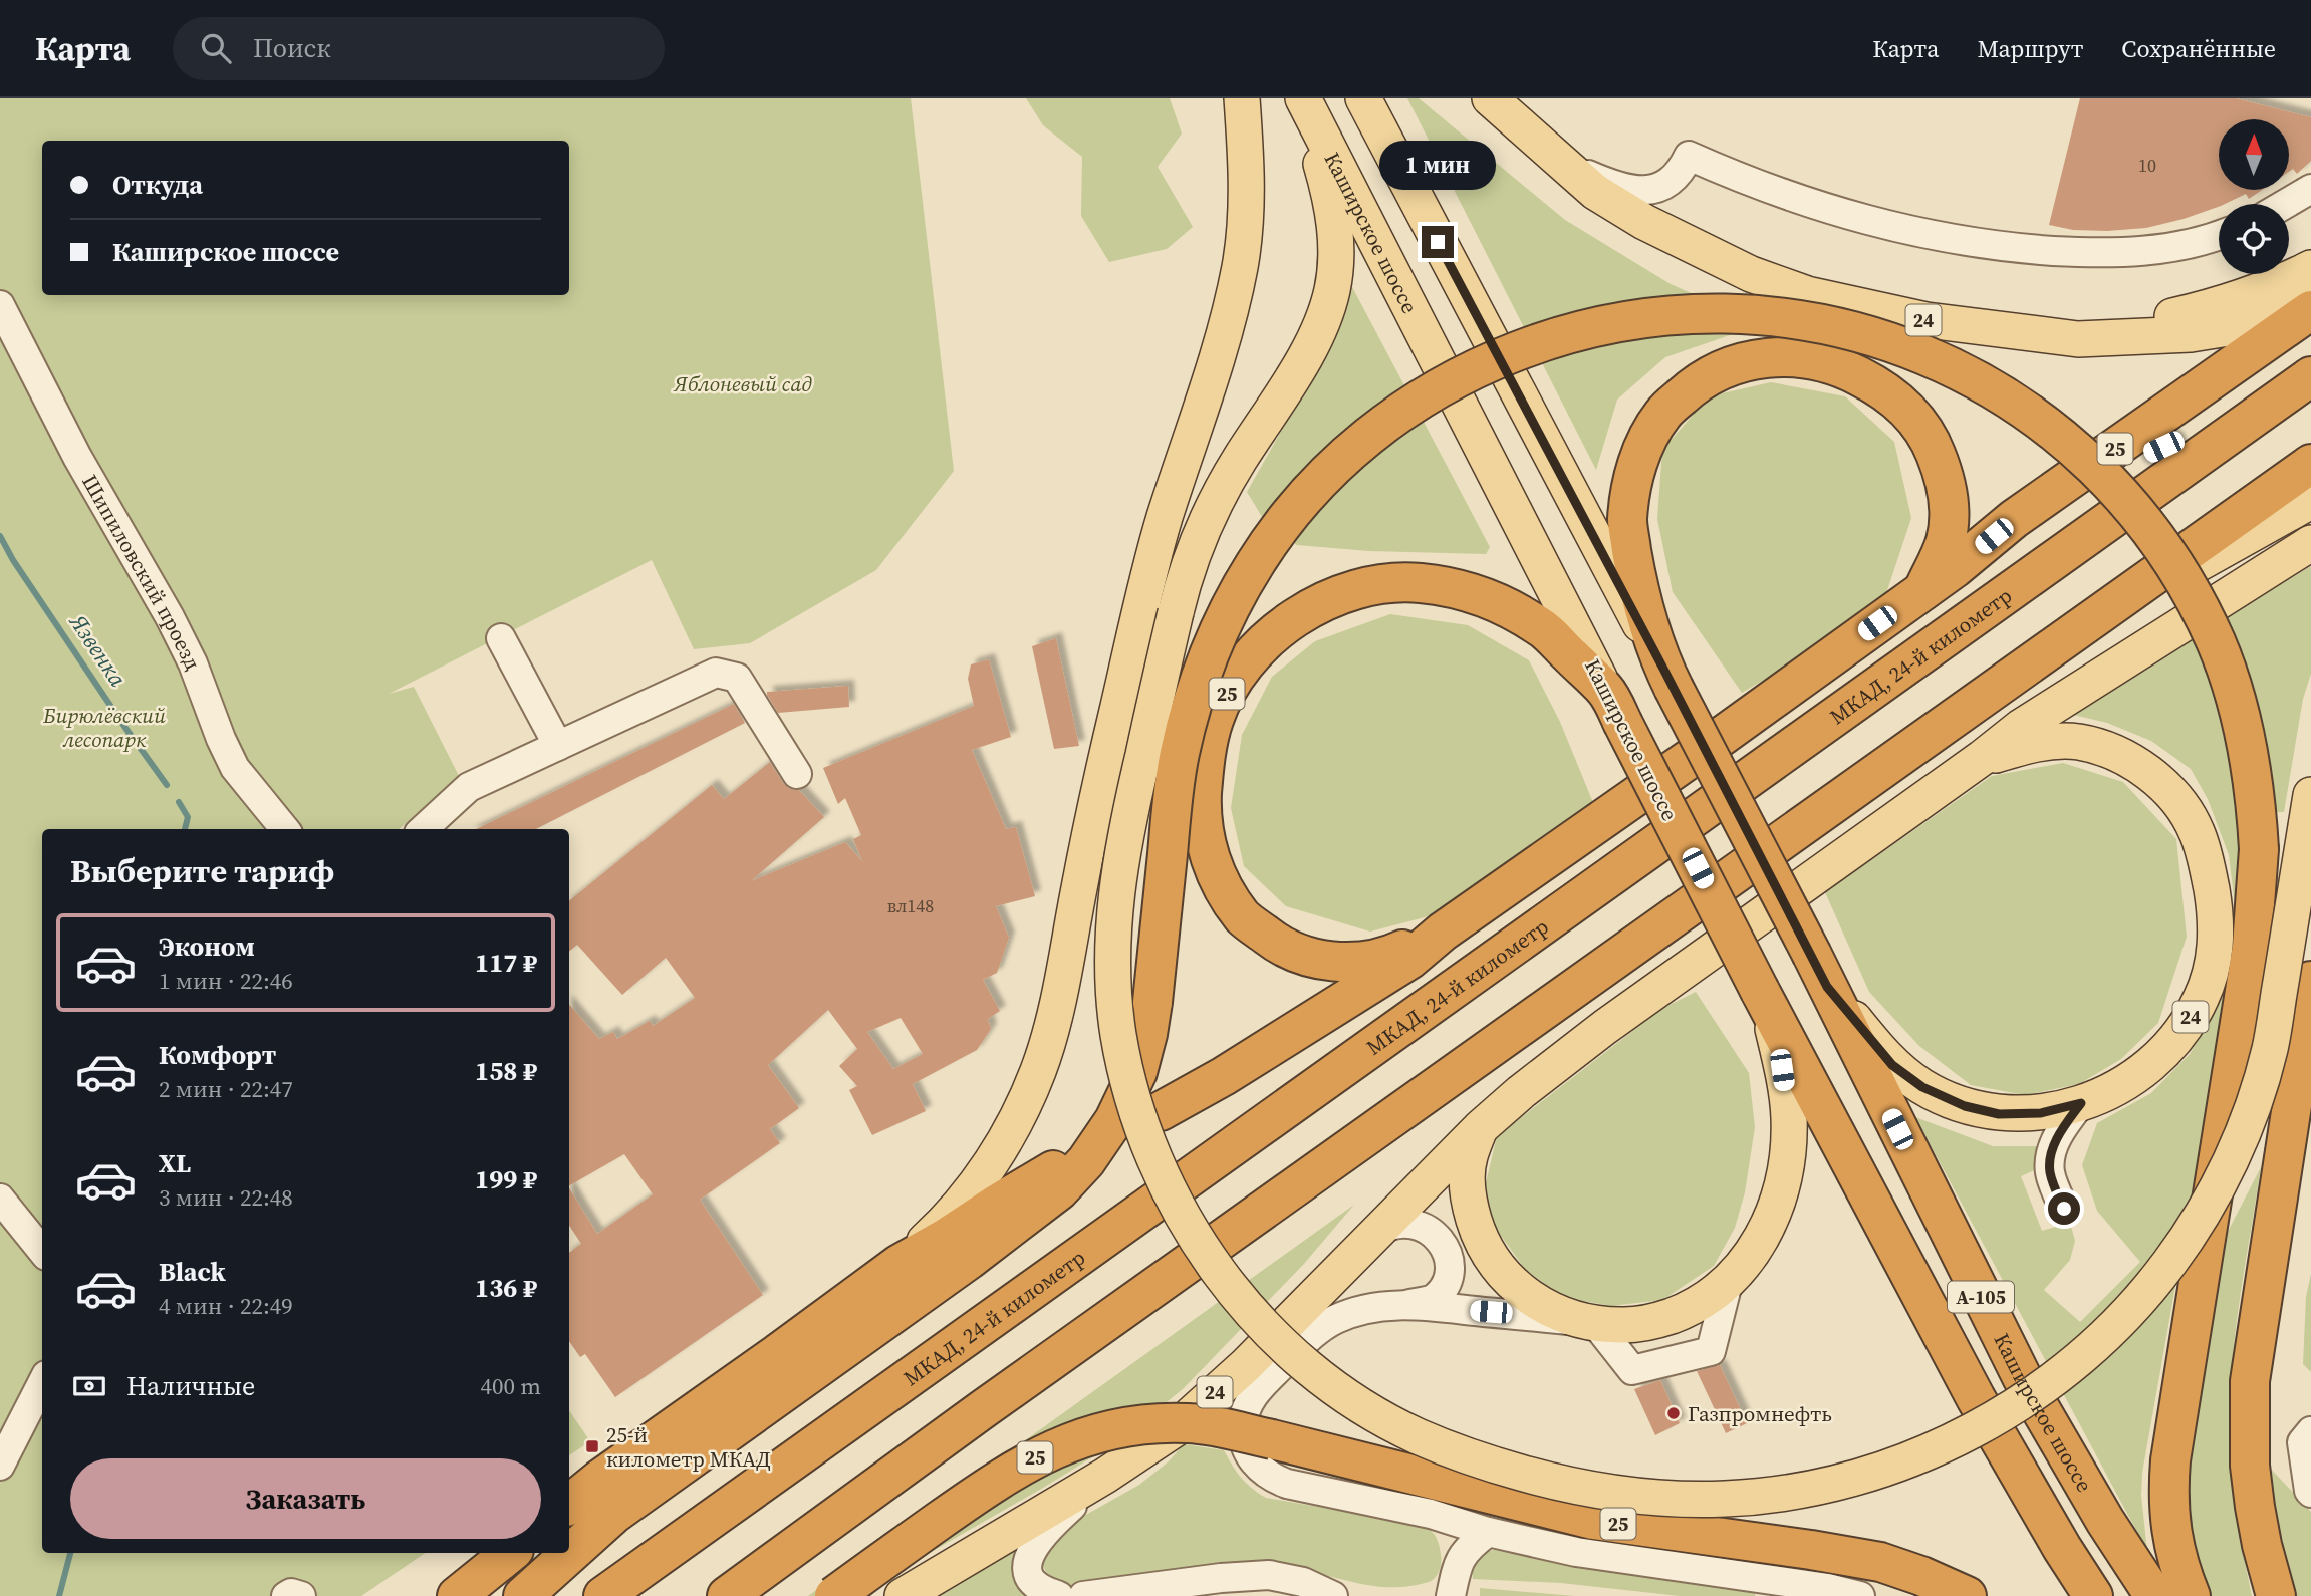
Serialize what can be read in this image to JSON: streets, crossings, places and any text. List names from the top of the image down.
{
  "streets": {
    "highway": [
      "Каширское шоссе",
      "25",
      "МКАД, 24-й километр",
      "А-105"
    ],
    "main road": ["24"],
    "street": ["Шипиловский проезд"]
  },
  "crossings": [
    ["Каширское шоссе", "24"],
    ["Каширское шоссе", "25"]
  ],
  "water": ["Язвенка"],
  "parks": ["Яблоневый сад", "Бирюлёвский лесопарк"],
  "places": {
    "other": ["Газпромнефть"],
    "transit": ["25-й километр МКАД"]
  },
  "house_numbers": ["10", "вл148"],
  "north": "top",
  "page": {
    "header": "Карта",
    "search": "Поиск",
    "nav": ["Карта", "Маршрут", "Сохранённые"],
    "bubble": "1 мин",
    "banner": ["Откуда", "Каширское шоссе"],
    "heading": "Выберите тариф",
    "list": [
      {
        "name": "Эконом",
        "note": "1 мин · 22:46",
        "value": "117 ₽"
      },
      {
        "name": "Комфорт",
        "note": "2 мин · 22:47",
        "value": "158 ₽"
      },
      {
        "name": "XL",
        "note": "3 мин · 22:48",
        "value": "199 ₽"
      },
      {
        "name": "Black",
        "note": "4 мин · 22:49",
        "value": "136 ₽"
      }
    ],
    "pay": ["Наличные", "400 m"],
    "buttons": "Заказать"
  }
}
